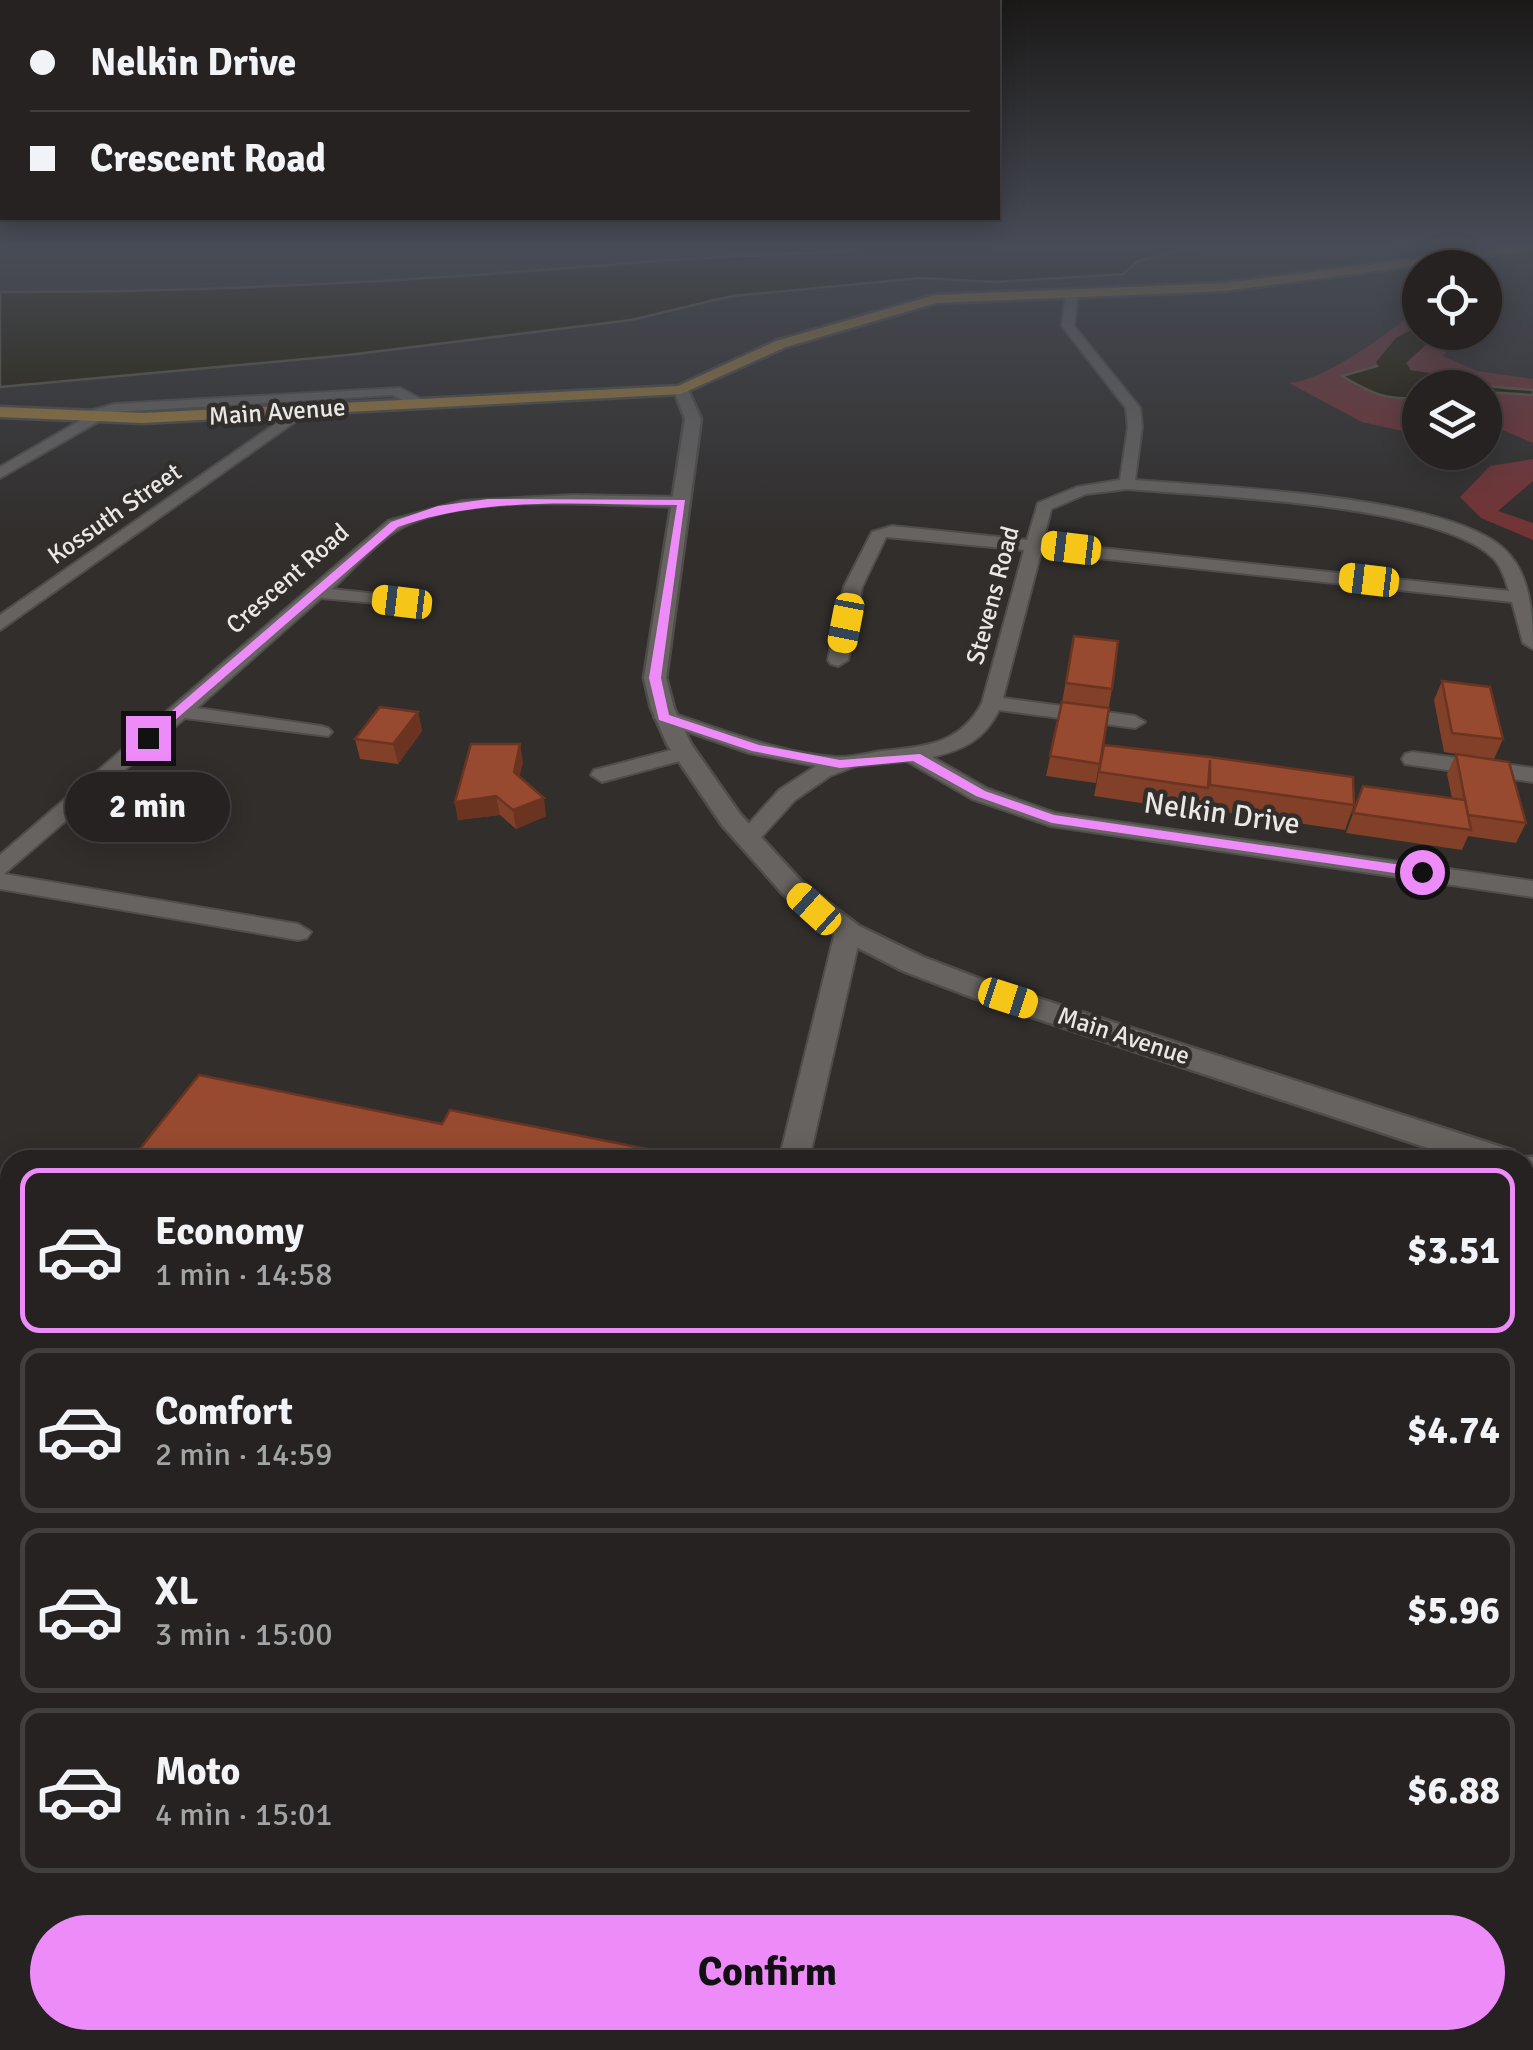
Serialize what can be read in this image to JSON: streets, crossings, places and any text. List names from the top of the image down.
{
  "streets": {
    "main road": ["Main Avenue"],
    "street": [
      "Kossuth Street",
      "Crescent Road",
      "Stevens Road",
      "Nelkin Drive"
    ]
  },
  "crossings": [
    ["Main Avenue", "Kossuth Street"],
    ["Main Avenue", "Crescent Road"],
    ["Main Avenue", "Stevens Road"],
    ["Stevens Road", "Nelkin Drive"]
  ],
  "page": {
    "banner": ["Nelkin Drive", "Crescent Road"],
    "bubble": "2 min",
    "list": [
      {
        "name": "Economy",
        "note": "1 min · 14:58",
        "value": "$3.51"
      },
      {
        "name": "Comfort",
        "note": "2 min · 14:59",
        "value": "$4.74"
      },
      {
        "name": "XL",
        "note": "3 min · 15:00",
        "value": "$5.96"
      },
      {
        "name": "Moto",
        "note": "4 min · 15:01",
        "value": "$6.88"
      }
    ],
    "buttons": "Confirm"
  }
}
